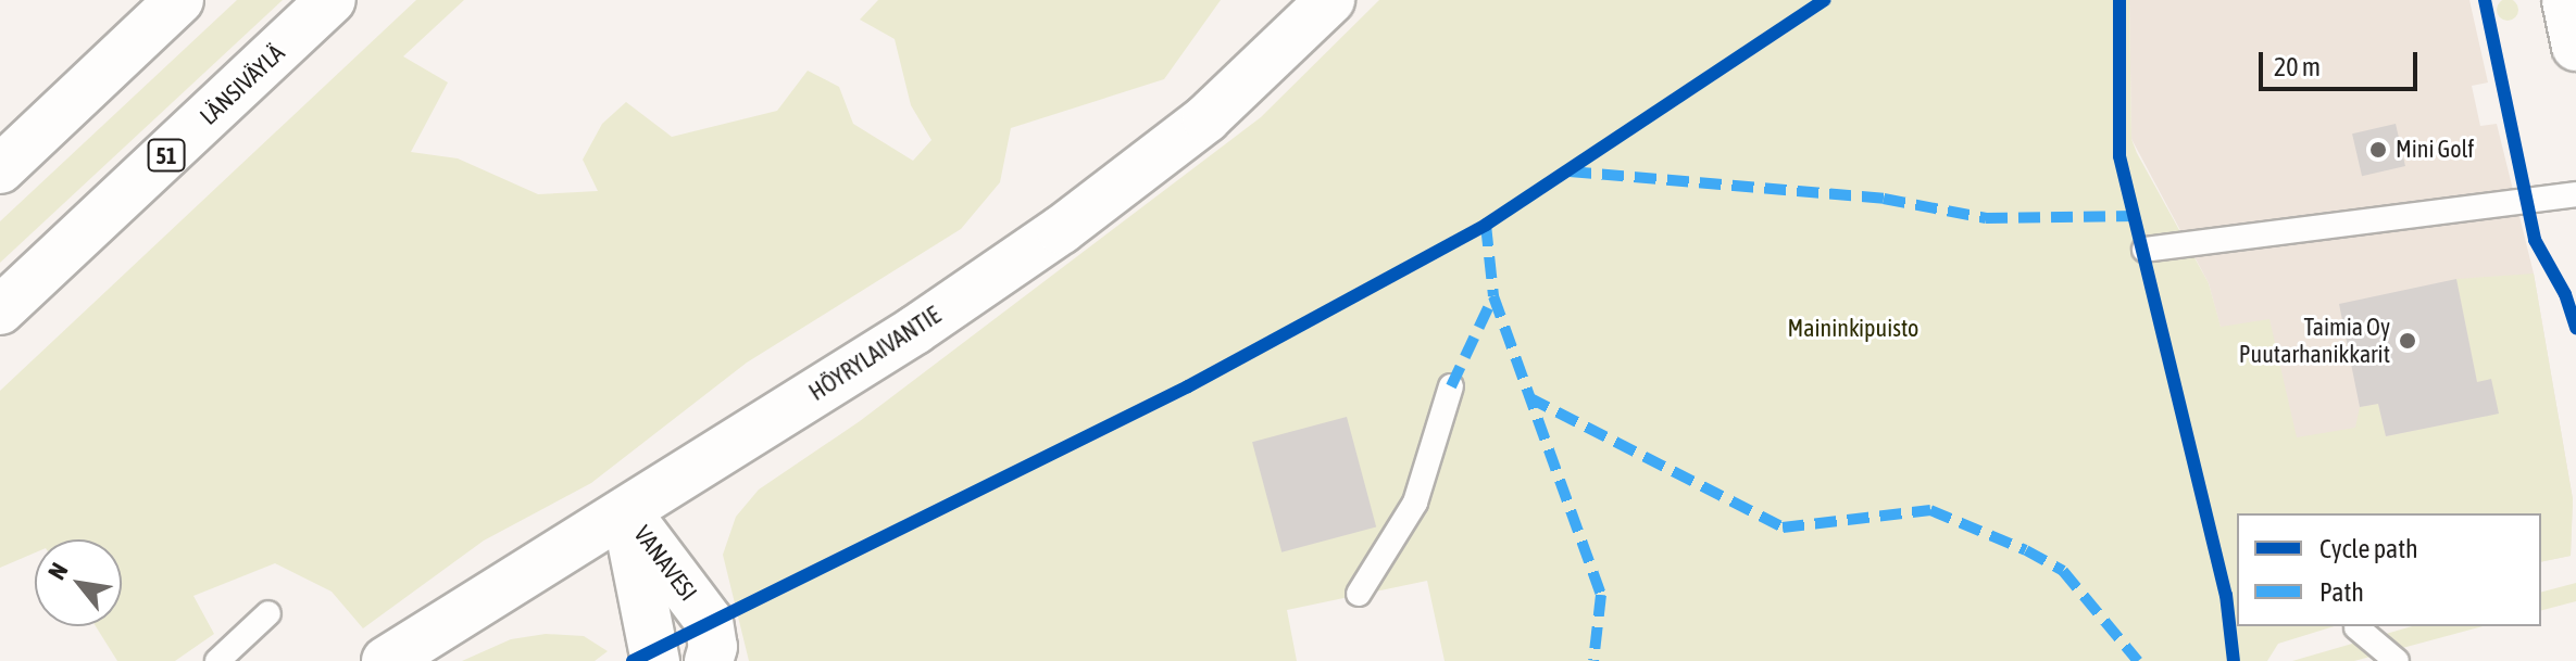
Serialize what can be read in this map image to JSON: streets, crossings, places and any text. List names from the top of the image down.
{
  "streets": {
    "main road": [
      "LÄNSIVÄYLÄ",
      "51",
      "HÖYRYLAIVANTIE",
      "VANAVESI"
    ]
  },
  "crossings": [
    ["HÖYRYLAIVANTIE", "VANAVESI"]
  ],
  "parks": ["Maininkipuisto"],
  "places": ["Mini Golf", "Taimia Oy Puutarhanikkarit"],
  "legend": ["Cycle path", "Path"],
  "scale_bar": "20 m",
  "north": "top left"
}
